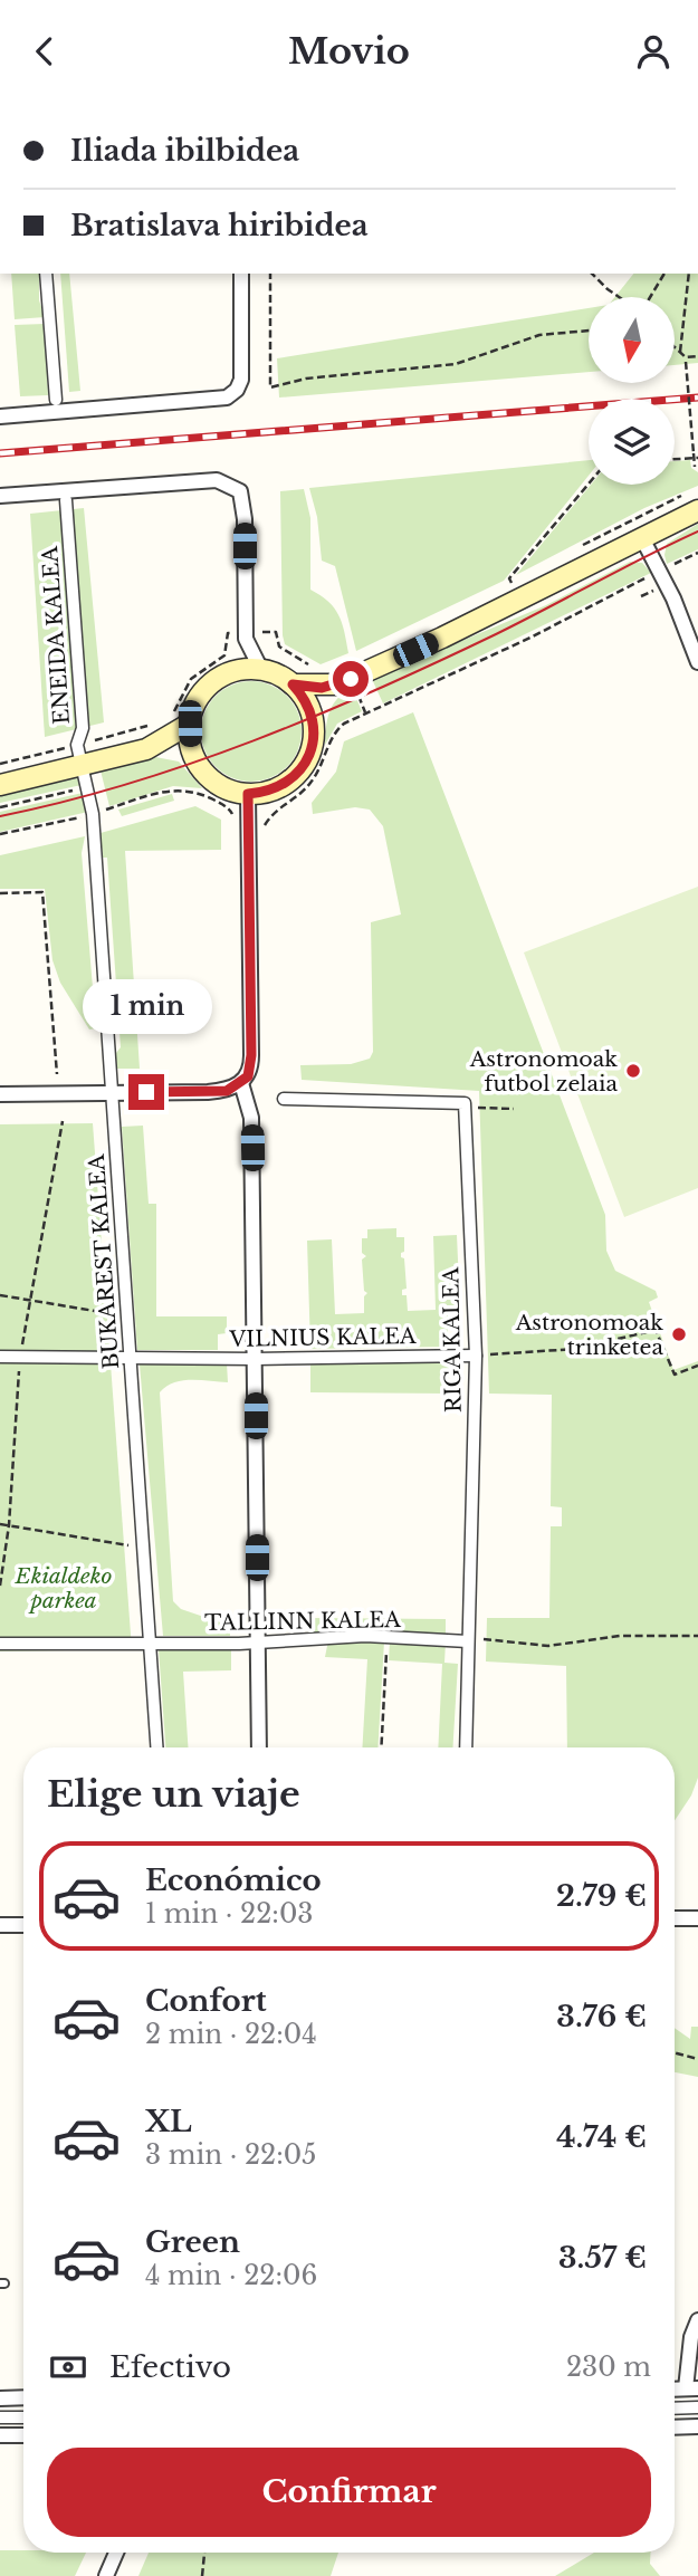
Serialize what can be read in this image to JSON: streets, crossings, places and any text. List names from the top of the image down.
{
  "streets": {
    "street": [
      "ENEIDA KALEA",
      "BUKAREST KALEA",
      "VILNIUS KALEA",
      "RIGA KALEA",
      "TALLINN KALEA"
    ]
  },
  "crossings": [
    ["ENEIDA KALEA", "BUKAREST KALEA"],
    ["BUKAREST KALEA", "VILNIUS KALEA"],
    ["BUKAREST KALEA", "TALLINN KALEA"],
    ["VILNIUS KALEA", "RIGA KALEA"],
    ["RIGA KALEA", "TALLINN KALEA"]
  ],
  "parks": ["Ekialdeko parkea"],
  "places": ["Astronomoak futbol zelaia", "Astronomoak trinketea"],
  "north": "bottom",
  "page": {
    "header": "Movio",
    "banner": ["Iliada ibilbidea", "Bratislava hiribidea"],
    "bubble": "1 min",
    "heading": "Elige un viaje",
    "list": [
      {
        "name": "Económico",
        "note": "1 min · 22:03",
        "value": "2.79 €"
      },
      {
        "name": "Confort",
        "note": "2 min · 22:04",
        "value": "3.76 €"
      },
      {
        "name": "XL",
        "note": "3 min · 22:05",
        "value": "4.74 €"
      },
      {
        "name": "Green",
        "note": "4 min · 22:06",
        "value": "3.57 €"
      }
    ],
    "pay": ["Efectivo", "230 m"],
    "buttons": "Confirmar"
  }
}
